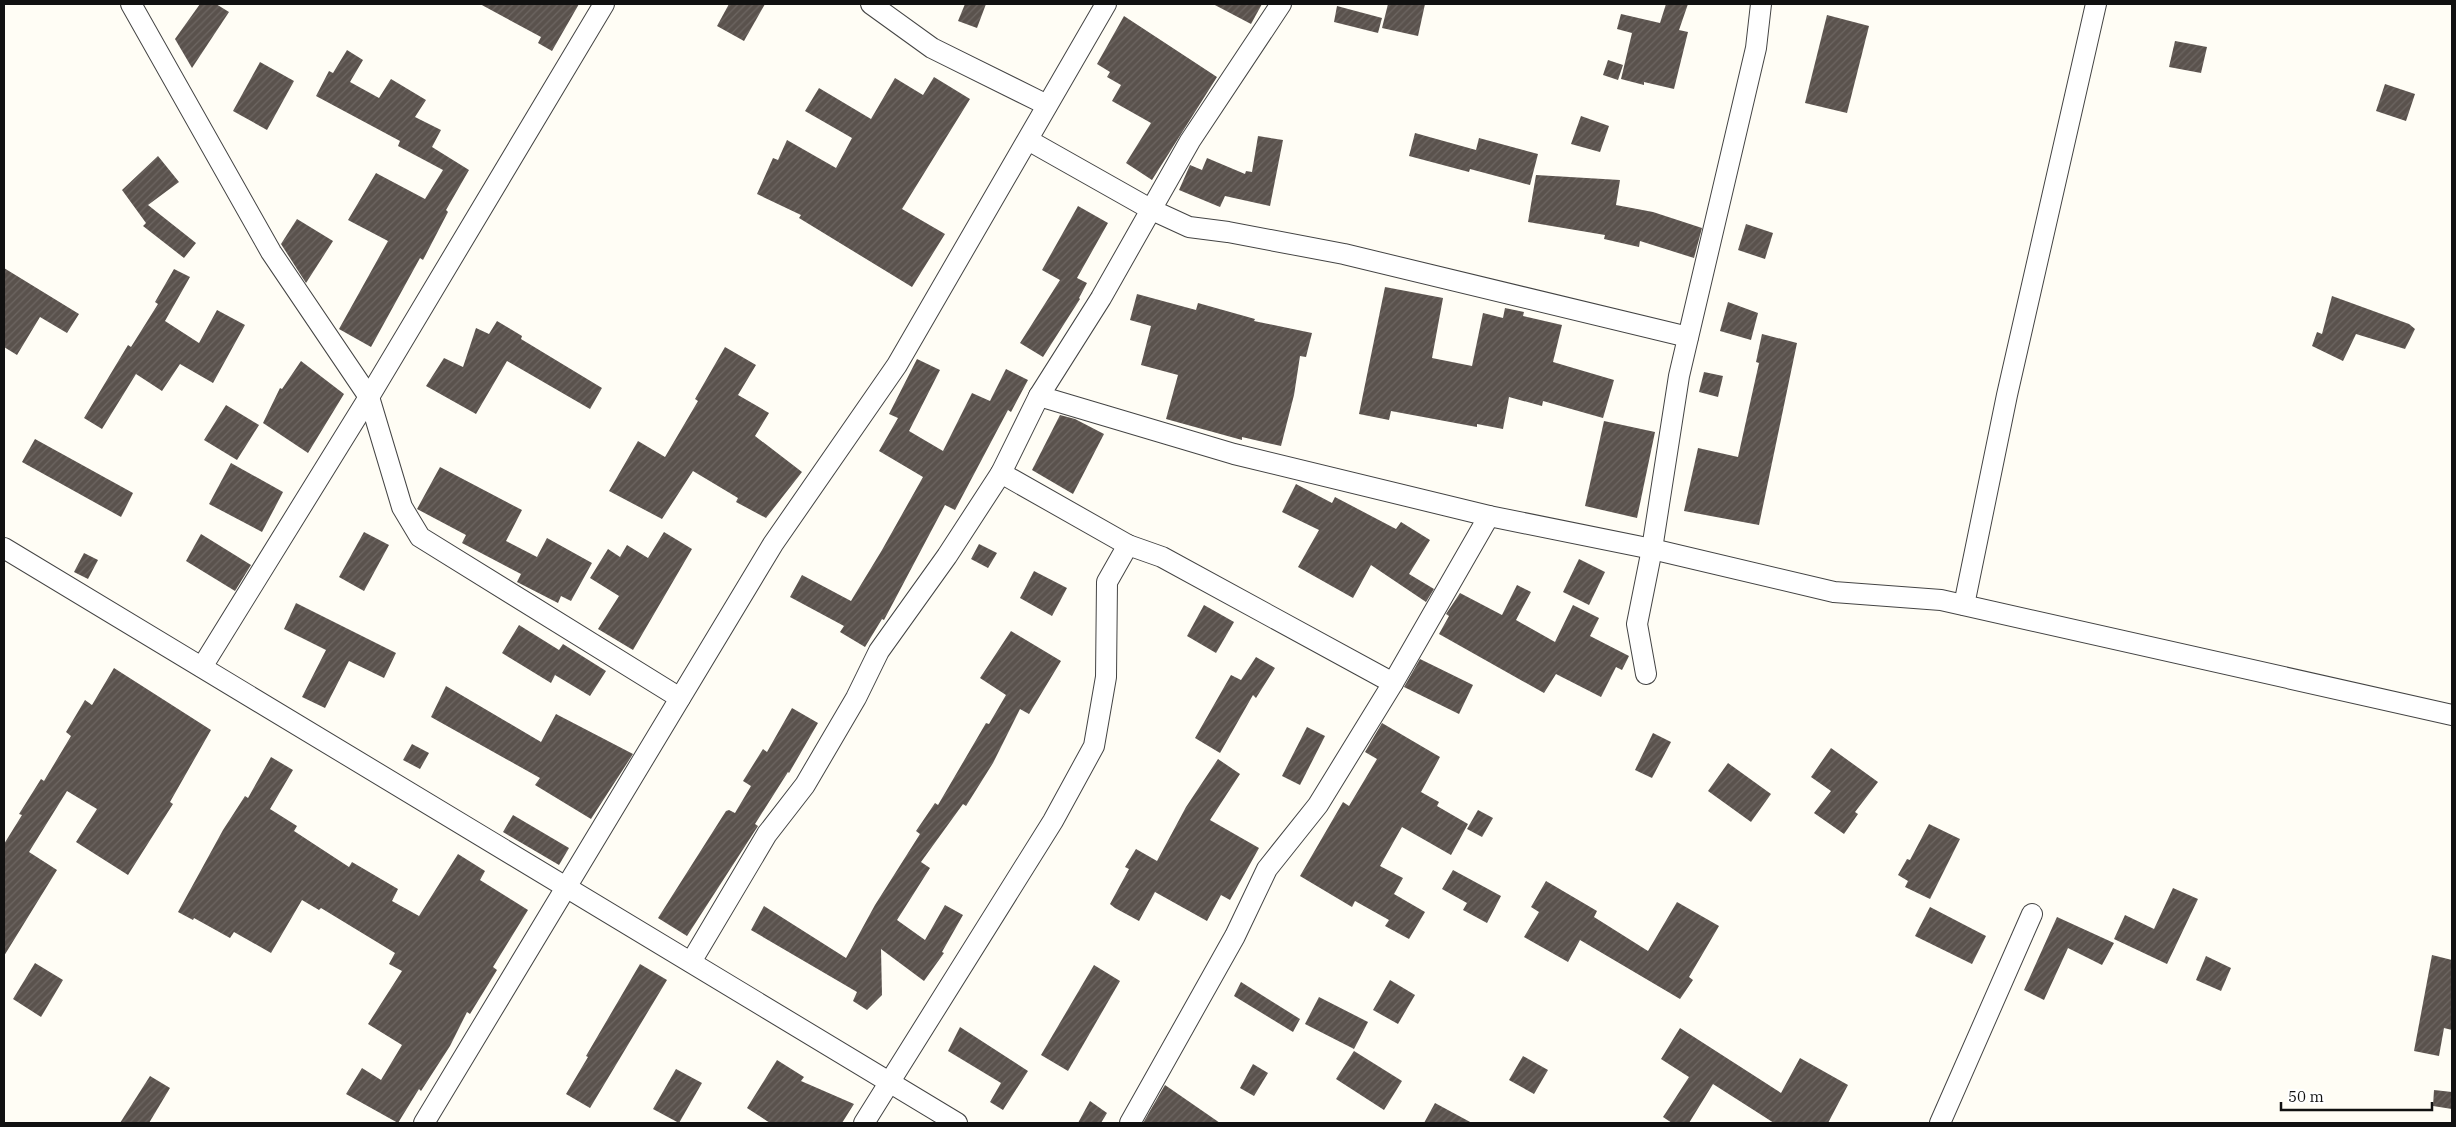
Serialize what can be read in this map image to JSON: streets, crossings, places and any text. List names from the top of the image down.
{
  "scale_bar": "50 m"
}
